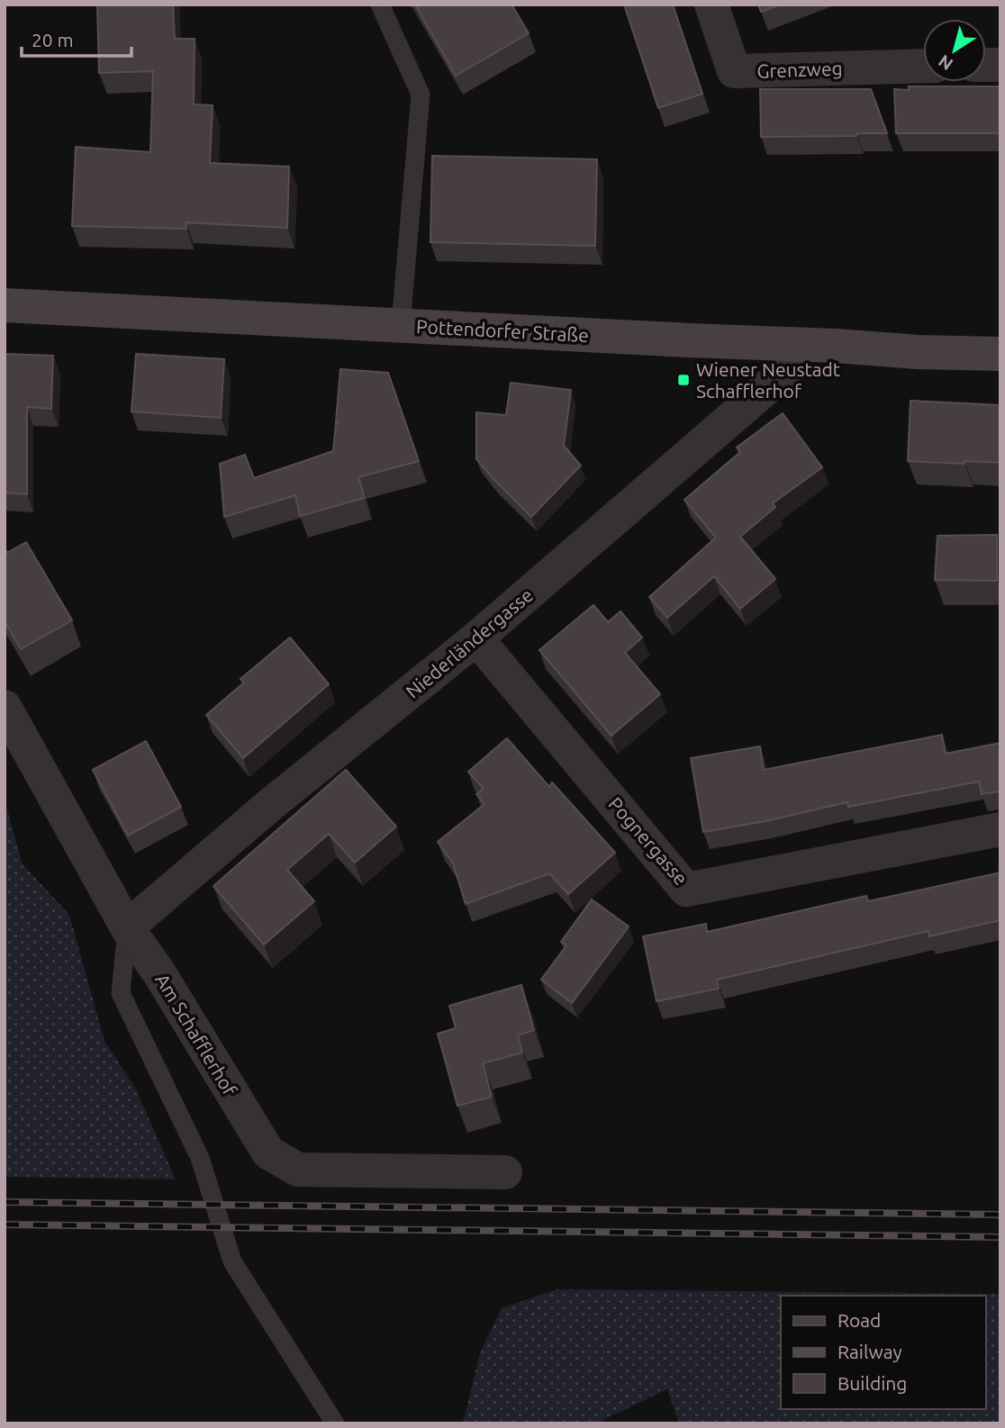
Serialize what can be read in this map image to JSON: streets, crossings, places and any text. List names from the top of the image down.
{
  "streets": {
    "main road": ["Pottendorfer Straße"],
    "street": [
      "Grenzweg",
      "Niederländergasse",
      "Pognergasse",
      "Am Schafflerhof"
    ]
  },
  "crossings": [
    ["Pottendorfer Straße", "Niederländergasse"],
    ["Niederländergasse", "Pognergasse"],
    ["Niederländergasse", "Am Schafflerhof"]
  ],
  "places": {
    "transit": ["Wiener Neustadt Schafflerhof"]
  },
  "legend": ["Road", "Railway", "Building"],
  "scale_bar": "20 m",
  "north": "bottom left"
}
